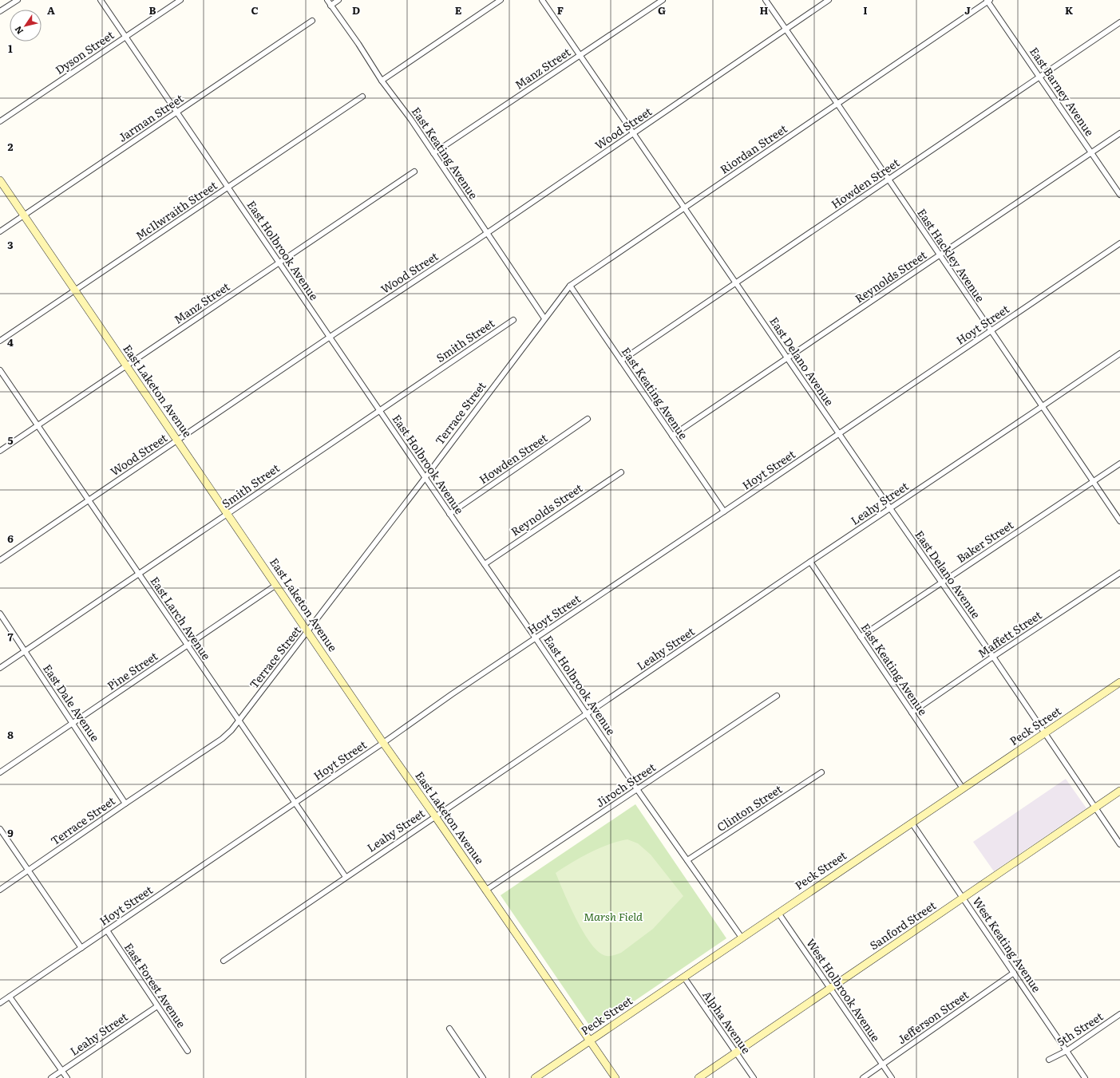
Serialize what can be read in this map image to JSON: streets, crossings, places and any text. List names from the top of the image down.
{
  "streets": {
    "street": [
      "Dyson Street",
      "Manz Street",
      "East Barney Avenue",
      "Jarman Street",
      "Wood Street",
      "Riordan Street",
      "East Keating Avenue",
      "Howden Street",
      "McIlwraith Street",
      "East Holbrook Avenue",
      "East Hackley Avenue",
      "Reynolds Street",
      "Hoyt Street",
      "Smith Street",
      "East Delano Avenue",
      "East Laketon Avenue",
      "Terrace Street",
      "Leahy Street",
      "Baker Street",
      "East Larch Avenue",
      "Maffett Street",
      "Pine Street",
      "East Dale Avenue",
      "Peck Street",
      "Jiroch Street",
      "Clinton Street",
      "Sanford Street",
      "West Keating Avenue",
      "East Forest Avenue",
      "West Holbrook Avenue",
      "Jefferson Street",
      "Alpha Avenue",
      "5th Street"
    ]
  },
  "crossings": [
    ["Dyson Street", "East Holbrook Avenue"],
    ["Manz Street", "East Keating Avenue"],
    ["Manz Street", "East Holbrook Avenue"],
    ["Manz Street", "East Delano Avenue"],
    ["Manz Street", "East Laketon Avenue"],
    ["Manz Street", "East Larch Avenue"],
    ["East Barney Avenue", "Riordan Street"],
    ["East Barney Avenue", "Howden Street"],
    ["East Barney Avenue", "Reynolds Street"],
    ["Jarman Street", "East Holbrook Avenue"],
    ["Jarman Street", "East Laketon Avenue"],
    ["Wood Street", "East Keating Avenue"],
    ["Wood Street", "East Holbrook Avenue"],
    ["Wood Street", "East Hackley Avenue"],
    ["Wood Street", "East Delano Avenue"],
    ["Wood Street", "East Laketon Avenue"],
    ["Wood Street", "East Larch Avenue"],
    ["Riordan Street", "East Keating Avenue"],
    ["Riordan Street", "East Hackley Avenue"],
    ["Riordan Street", "East Delano Avenue"],
    ["Riordan Street", "Terrace Street"],
    ["East Keating Avenue", "Howden Street"],
    ["East Keating Avenue", "Reynolds Street"],
    ["East Keating Avenue", "Hoyt Street"],
    ["East Keating Avenue", "Leahy Street"],
    ["East Keating Avenue", "Baker Street"],
    ["East Keating Avenue", "Maffett Street"],
    ["East Keating Avenue", "Peck Street"],
    ["Howden Street", "East Holbrook Avenue"],
    ["Howden Street", "East Hackley Avenue"],
    ["Howden Street", "East Delano Avenue"],
    ["McIlwraith Street", "East Holbrook Avenue"],
    ["McIlwraith Street", "East Laketon Avenue"],
    ["East Holbrook Avenue", "Reynolds Street"],
    ["East Holbrook Avenue", "Hoyt Street"],
    ["East Holbrook Avenue", "Smith Street"],
    ["East Holbrook Avenue", "Terrace Street"],
    ["East Holbrook Avenue", "Leahy Street"],
    ["East Holbrook Avenue", "Peck Street"],
    ["East Holbrook Avenue", "Jiroch Street"],
    ["East Holbrook Avenue", "Clinton Street"],
    ["East Hackley Avenue", "Reynolds Street"],
    ["East Hackley Avenue", "Hoyt Street"],
    ["East Hackley Avenue", "Leahy Street"],
    ["East Hackley Avenue", "Baker Street"],
    ["Reynolds Street", "East Delano Avenue"],
    ["Hoyt Street", "East Delano Avenue"],
    ["Hoyt Street", "East Laketon Avenue"],
    ["Hoyt Street", "East Larch Avenue"],
    ["Hoyt Street", "East Forest Avenue"],
    ["Smith Street", "East Laketon Avenue"],
    ["Smith Street", "East Larch Avenue"],
    ["Smith Street", "East Dale Avenue"],
    ["East Delano Avenue", "Leahy Street"],
    ["East Delano Avenue", "Baker Street"],
    ["East Delano Avenue", "Maffett Street"],
    ["East Delano Avenue", "Peck Street"],
    ["East Delano Avenue", "Sanford Street"],
    ["East Laketon Avenue", "Terrace Street"],
    ["East Laketon Avenue", "Leahy Street"],
    ["East Laketon Avenue", "Pine Street"],
    ["East Laketon Avenue", "Peck Street"],
    ["East Laketon Avenue", "Jiroch Street"],
    ["Terrace Street", "East Larch Avenue"],
    ["Terrace Street", "East Dale Avenue"],
    ["Leahy Street", "East Larch Avenue"],
    ["Leahy Street", "East Forest Avenue"],
    ["East Larch Avenue", "Pine Street"],
    ["Pine Street", "East Dale Avenue"],
    ["Peck Street", "West Keating Avenue"],
    ["Peck Street", "West Holbrook Avenue"],
    ["Peck Street", "Alpha Avenue"],
    ["Sanford Street", "West Keating Avenue"],
    ["Sanford Street", "West Holbrook Avenue"],
    ["Sanford Street", "Alpha Avenue"],
    ["West Keating Avenue", "Jefferson Street"],
    ["West Keating Avenue", "5th Street"],
    ["West Holbrook Avenue", "Jefferson Street"]
  ],
  "parks": ["Marsh Field"],
  "north": "bottom left",
  "grid": {
    "columns": [
      "A",
      "B",
      "C",
      "D",
      "E",
      "F",
      "G",
      "H",
      "I",
      "J",
      "K"
    ],
    "rows": [
      "1",
      "2",
      "3",
      "4",
      "5",
      "6",
      "7",
      "8",
      "9"
    ]
  }
}
